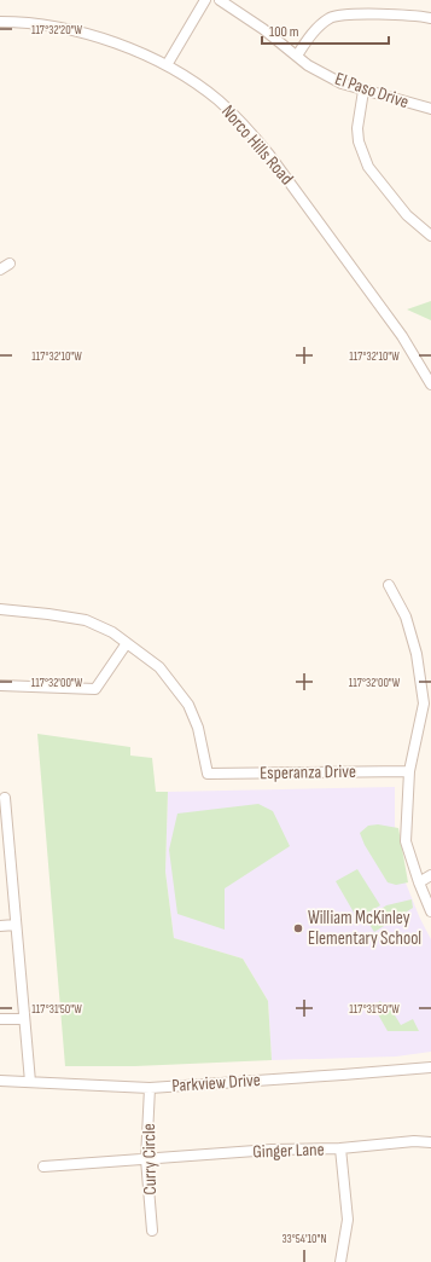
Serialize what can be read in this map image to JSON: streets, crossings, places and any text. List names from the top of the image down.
{
  "streets": {
    "street": [
      "El Paso Drive",
      "Norco Hills Road",
      "Esperanza Drive",
      "Parkview Drive",
      "Ginger Lane",
      "Curry Circle"
    ]
  },
  "crossings": [
    ["Parkview Drive", "Curry Circle"],
    ["Ginger Lane", "Curry Circle"]
  ],
  "places": ["William McKinley Elementary School"],
  "scale_bar": "100 m",
  "coordinates": [
    "117°32'20\"W",
    "117°32'10\"W",
    "117°32'00\"W",
    "117°31'50\"W",
    "33°54'10\"N"
  ]
}
